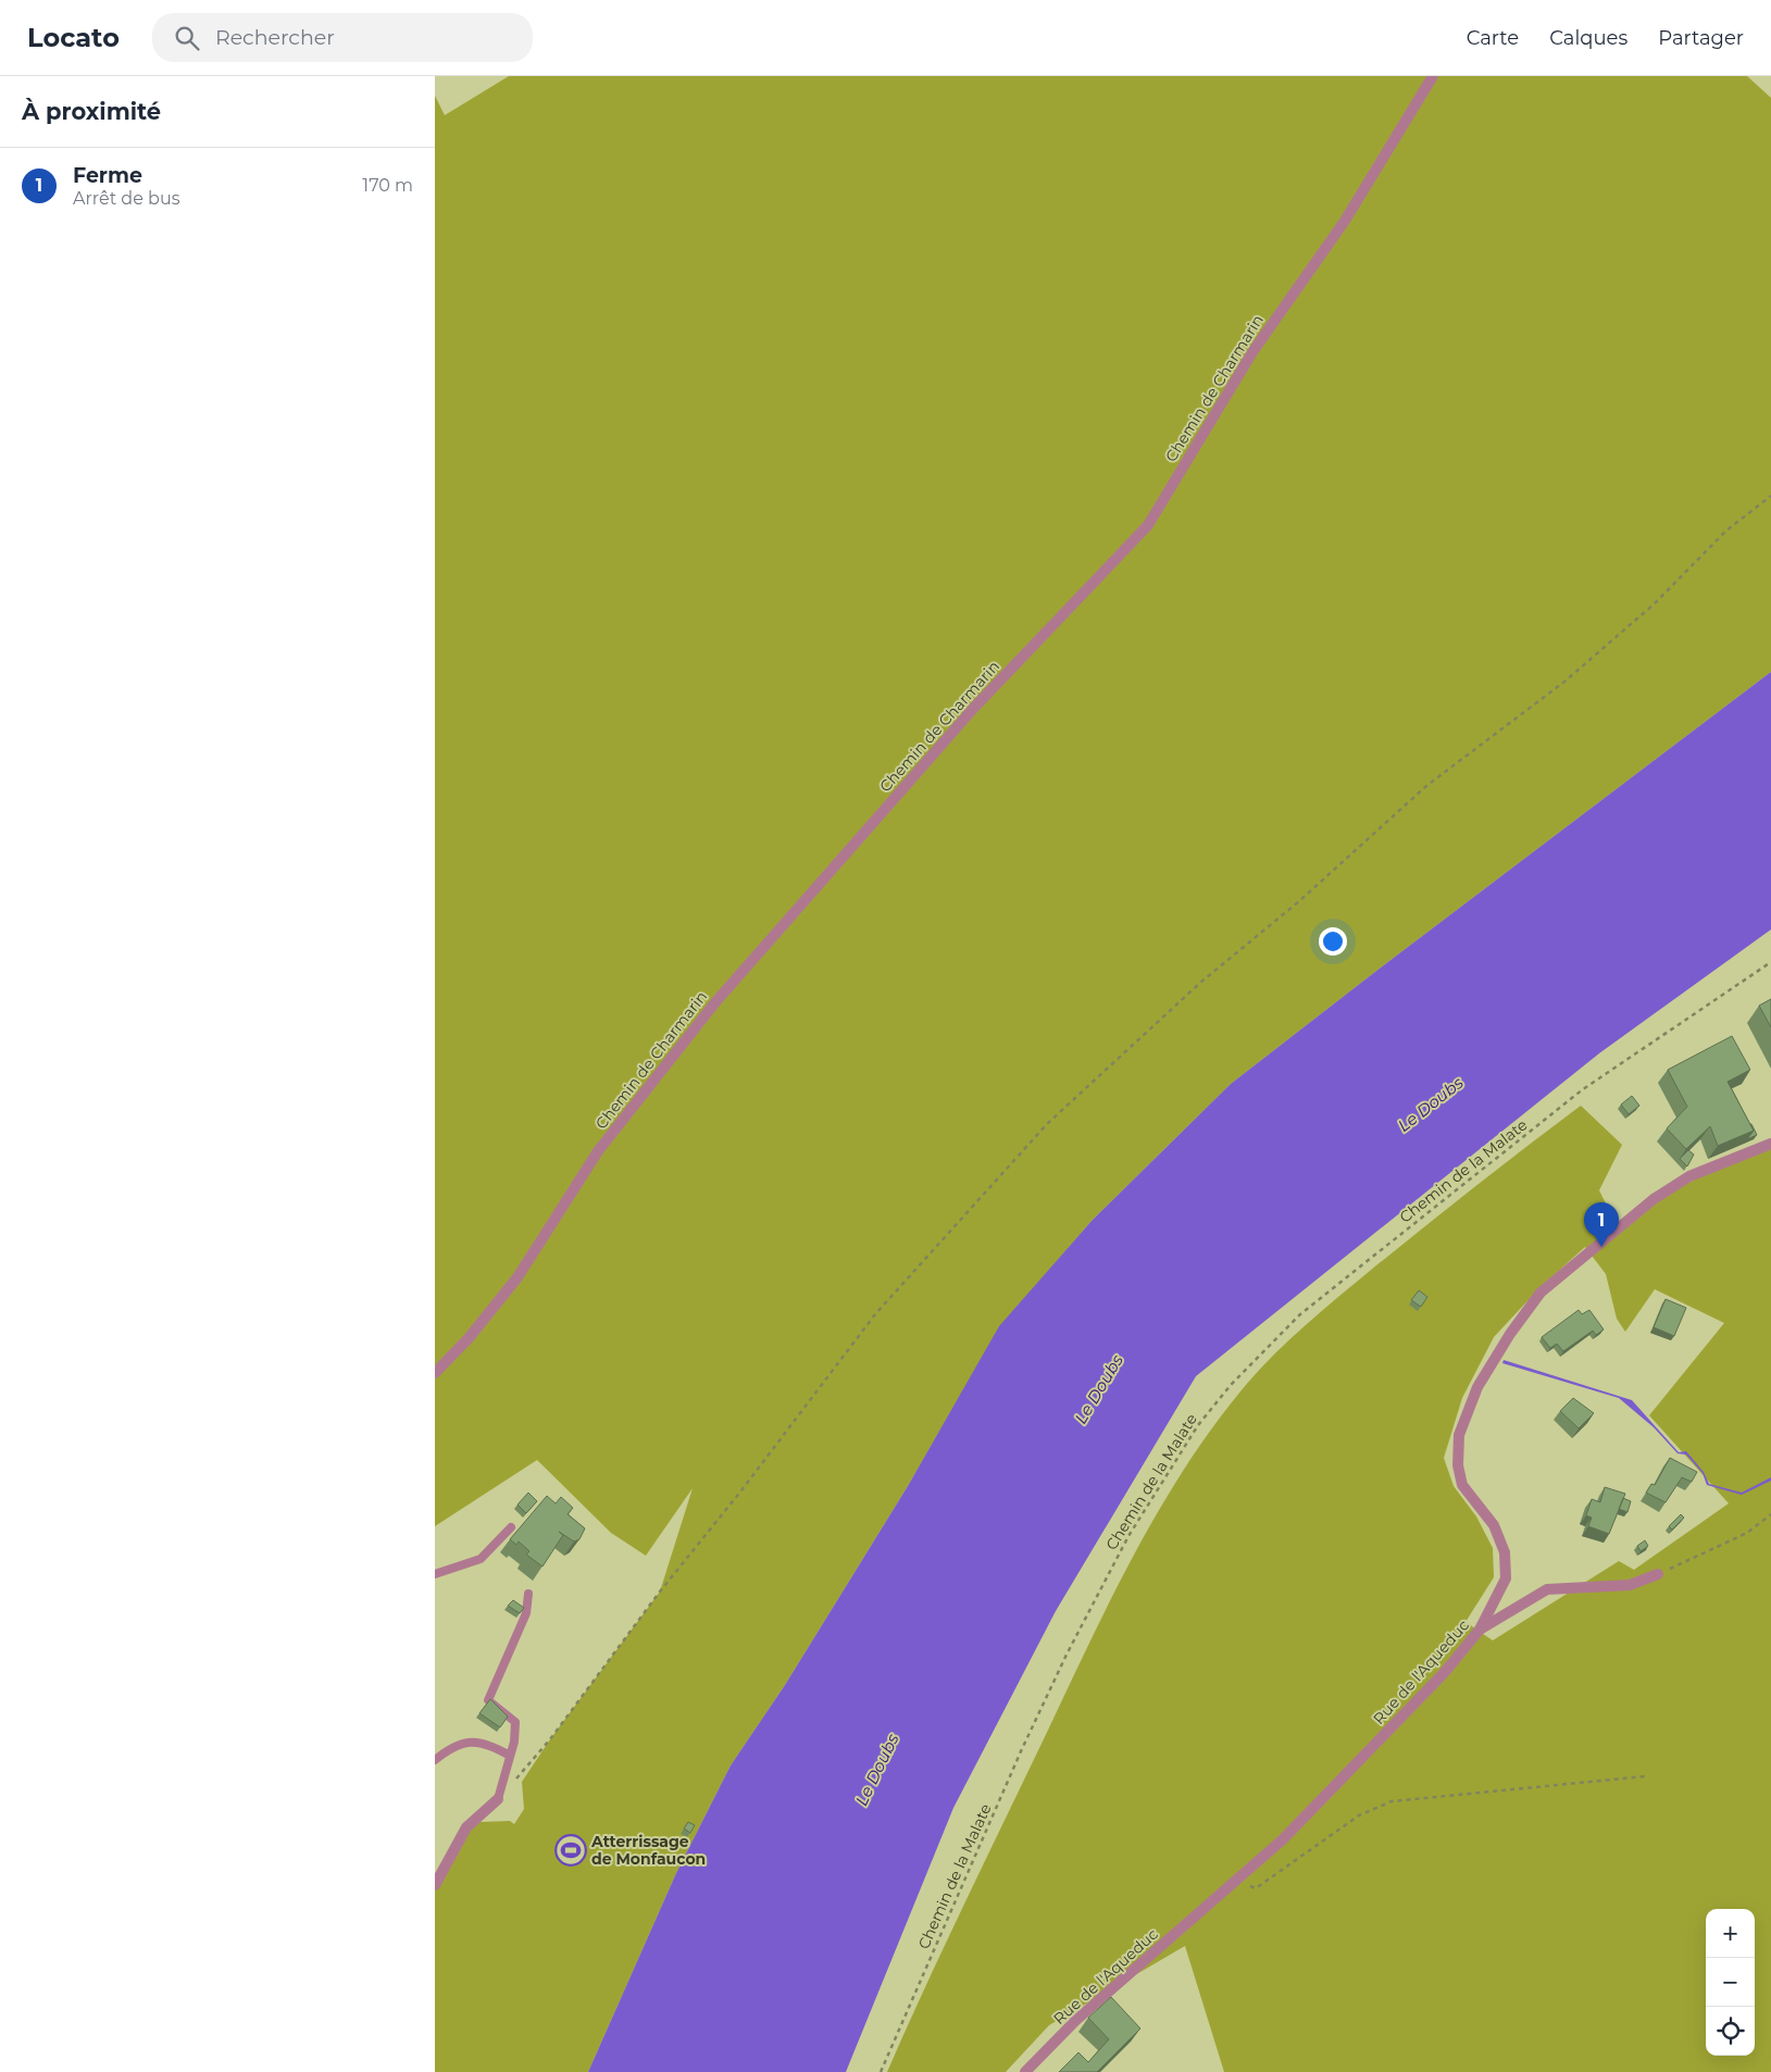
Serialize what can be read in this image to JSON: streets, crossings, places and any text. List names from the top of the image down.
{
  "streets": {
    "street": ["Chemin de Charmarin", "Rue de l'Aqueduc"],
    "path": ["Chemin de la Malate"]
  },
  "water": ["Le Doubs"],
  "places": {
    "sports": ["Atterrissage de Monfaucon"]
  },
  "page": {
    "header": "Locato",
    "search": "Rechercher",
    "nav": ["Carte", "Calques", "Partager"],
    "heading": "À proximité",
    "list": [
      {
        "mark": "1",
        "name": "Ferme",
        "note": "Arrêt de bus",
        "value": "170 m"
      }
    ],
    "pins": "1",
    "map_buttons": ["+", "−"]
  }
}
